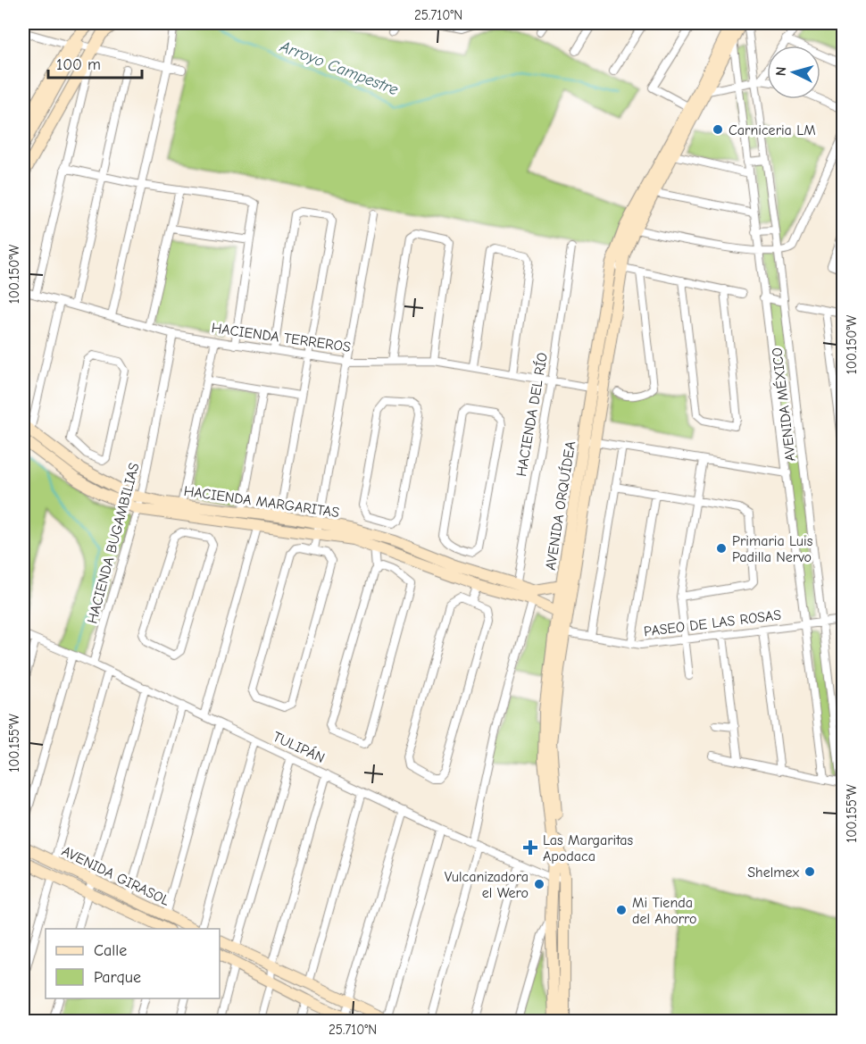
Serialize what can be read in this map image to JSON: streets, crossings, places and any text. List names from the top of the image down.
{
  "streets": {
    "street": [
      "HACIENDA TERREROS",
      "AVENIDA MÉXICO",
      "HACIENDA DEL RÍO",
      "HACIENDA MARGARITAS",
      "AVENIDA ORQUÍDEA",
      "HACIENDA BUGAMBILIAS",
      "PASEO DE LAS ROSAS",
      "TULIPÁN",
      "AVENIDA GIRASOL"
    ]
  },
  "crossings": [
    ["HACIENDA TERREROS", "HACIENDA DEL RÍO"],
    ["HACIENDA TERREROS", "AVENIDA ORQUÍDEA"],
    ["HACIENDA TERREROS", "HACIENDA BUGAMBILIAS"],
    ["AVENIDA MÉXICO", "AVENIDA ORQUÍDEA"],
    ["AVENIDA MÉXICO", "PASEO DE LAS ROSAS"],
    ["HACIENDA DEL RÍO", "HACIENDA MARGARITAS"],
    ["HACIENDA MARGARITAS", "AVENIDA ORQUÍDEA"],
    ["HACIENDA MARGARITAS", "HACIENDA BUGAMBILIAS"],
    ["AVENIDA ORQUÍDEA", "PASEO DE LAS ROSAS"],
    ["AVENIDA ORQUÍDEA", "TULIPÁN"],
    ["HACIENDA BUGAMBILIAS", "TULIPÁN"]
  ],
  "water": ["Arroyo Campestre"],
  "places": {
    "other": [
      "Carniceria LM",
      "Primaria Luis Padilla Nervo",
      "Shelmex",
      "Vulcanizadora el Wero",
      "Mi Tienda del Ahorro"
    ],
    "health": ["Las Margaritas Apodaca"]
  },
  "legend": ["Calle", "Parque"],
  "scale_bar": "100 m",
  "north": "left",
  "coordinates": ["25.710°N", "100.150°W", "100.155°W"]
}
